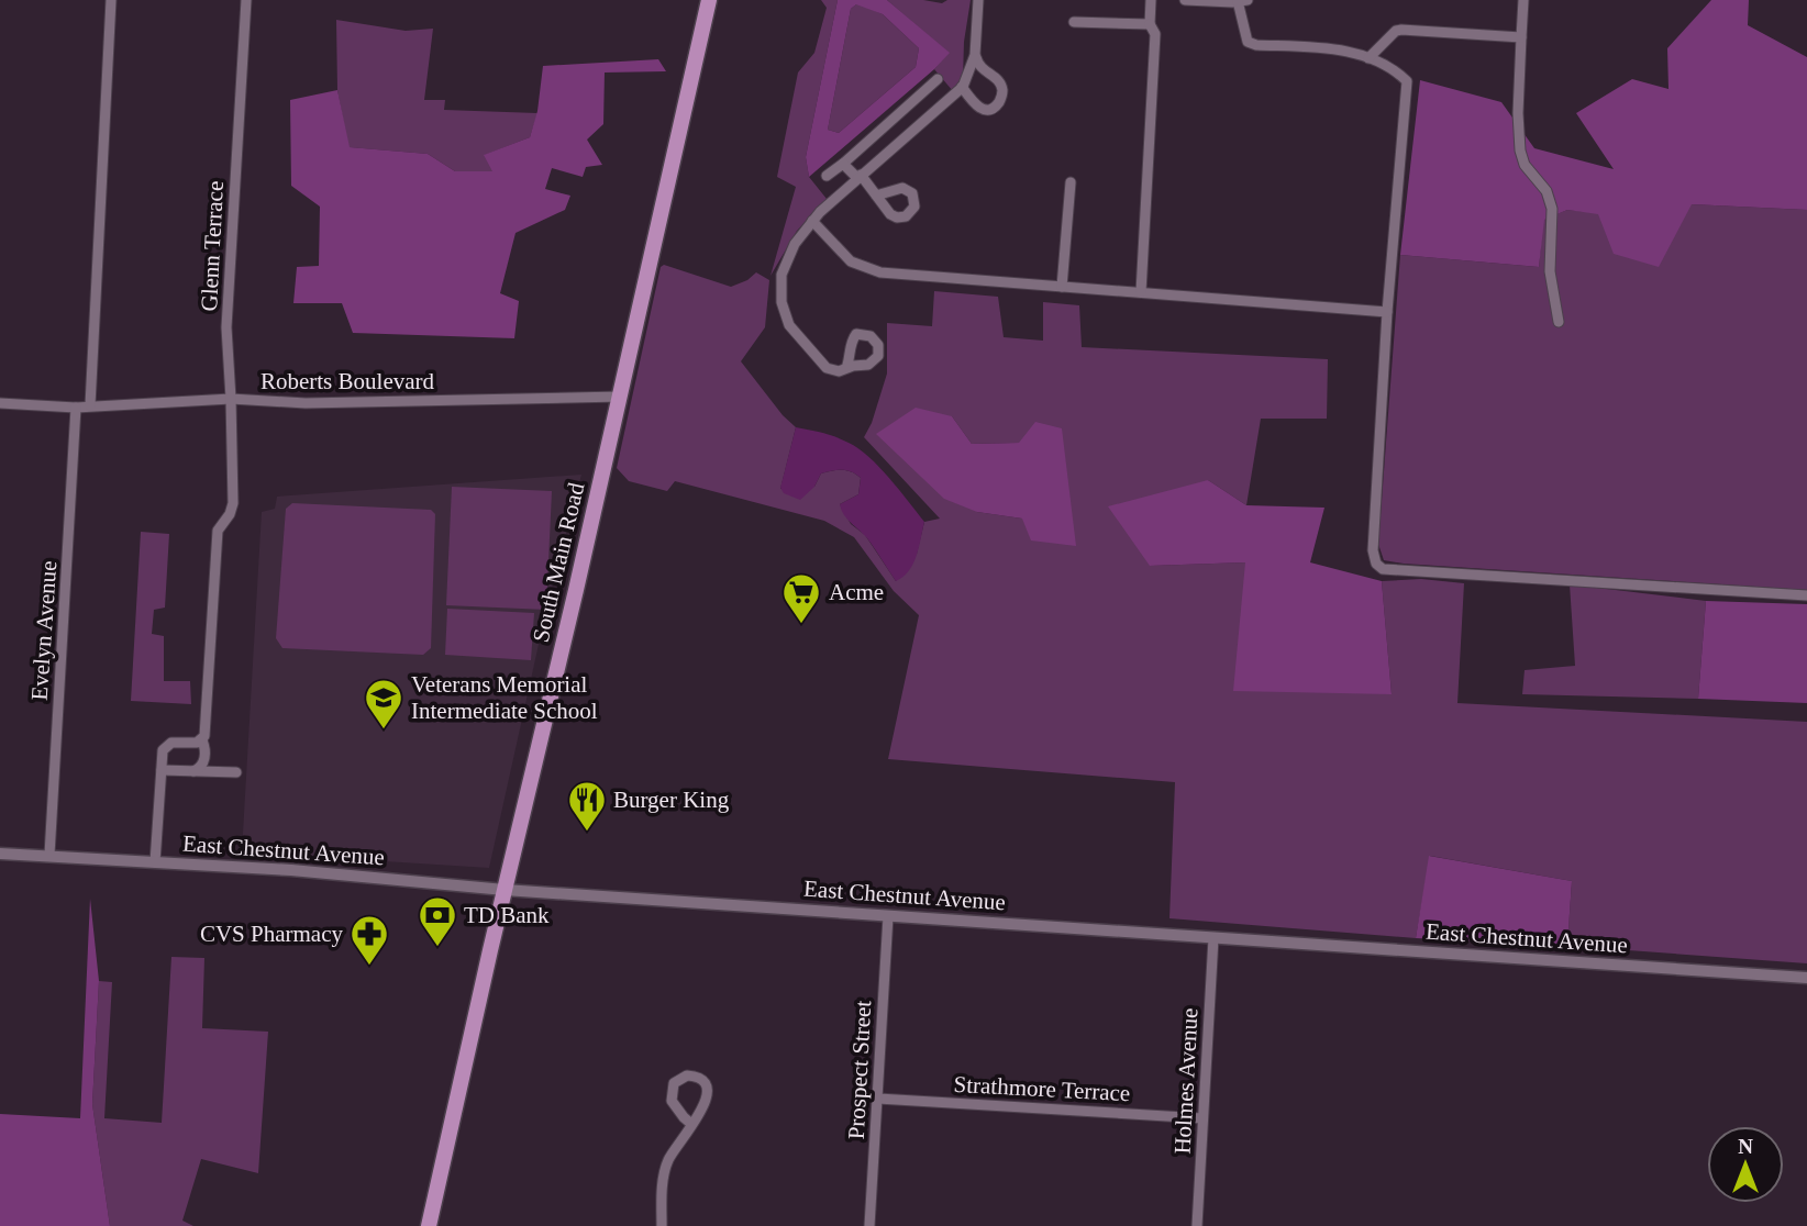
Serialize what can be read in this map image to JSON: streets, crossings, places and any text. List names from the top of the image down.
{
  "streets": {
    "main road": ["South Main Road"],
    "street": [
      "Glenn Terrace",
      "Roberts Boulevard",
      "Evelyn Avenue",
      "East Chestnut Avenue",
      "Prospect Street",
      "Holmes Avenue",
      "Strathmore Terrace"
    ]
  },
  "crossings": [
    ["Glenn Terrace", "Roberts Boulevard"],
    ["Roberts Boulevard", "South Main Road"],
    ["Roberts Boulevard", "Evelyn Avenue"],
    ["South Main Road", "East Chestnut Avenue"],
    ["Evelyn Avenue", "East Chestnut Avenue"],
    ["East Chestnut Avenue", "Prospect Street"],
    ["East Chestnut Avenue", "Holmes Avenue"],
    ["Prospect Street", "Strathmore Terrace"],
    ["Holmes Avenue", "Strathmore Terrace"]
  ],
  "places": {
    "supermarket": ["Acme"],
    "school or university": ["Veterans Memorial Intermediate School"],
    "restaurant": ["Burger King"],
    "bank": ["TD Bank"],
    "pharmacy": ["CVS Pharmacy"]
  },
  "north": "top"
}
